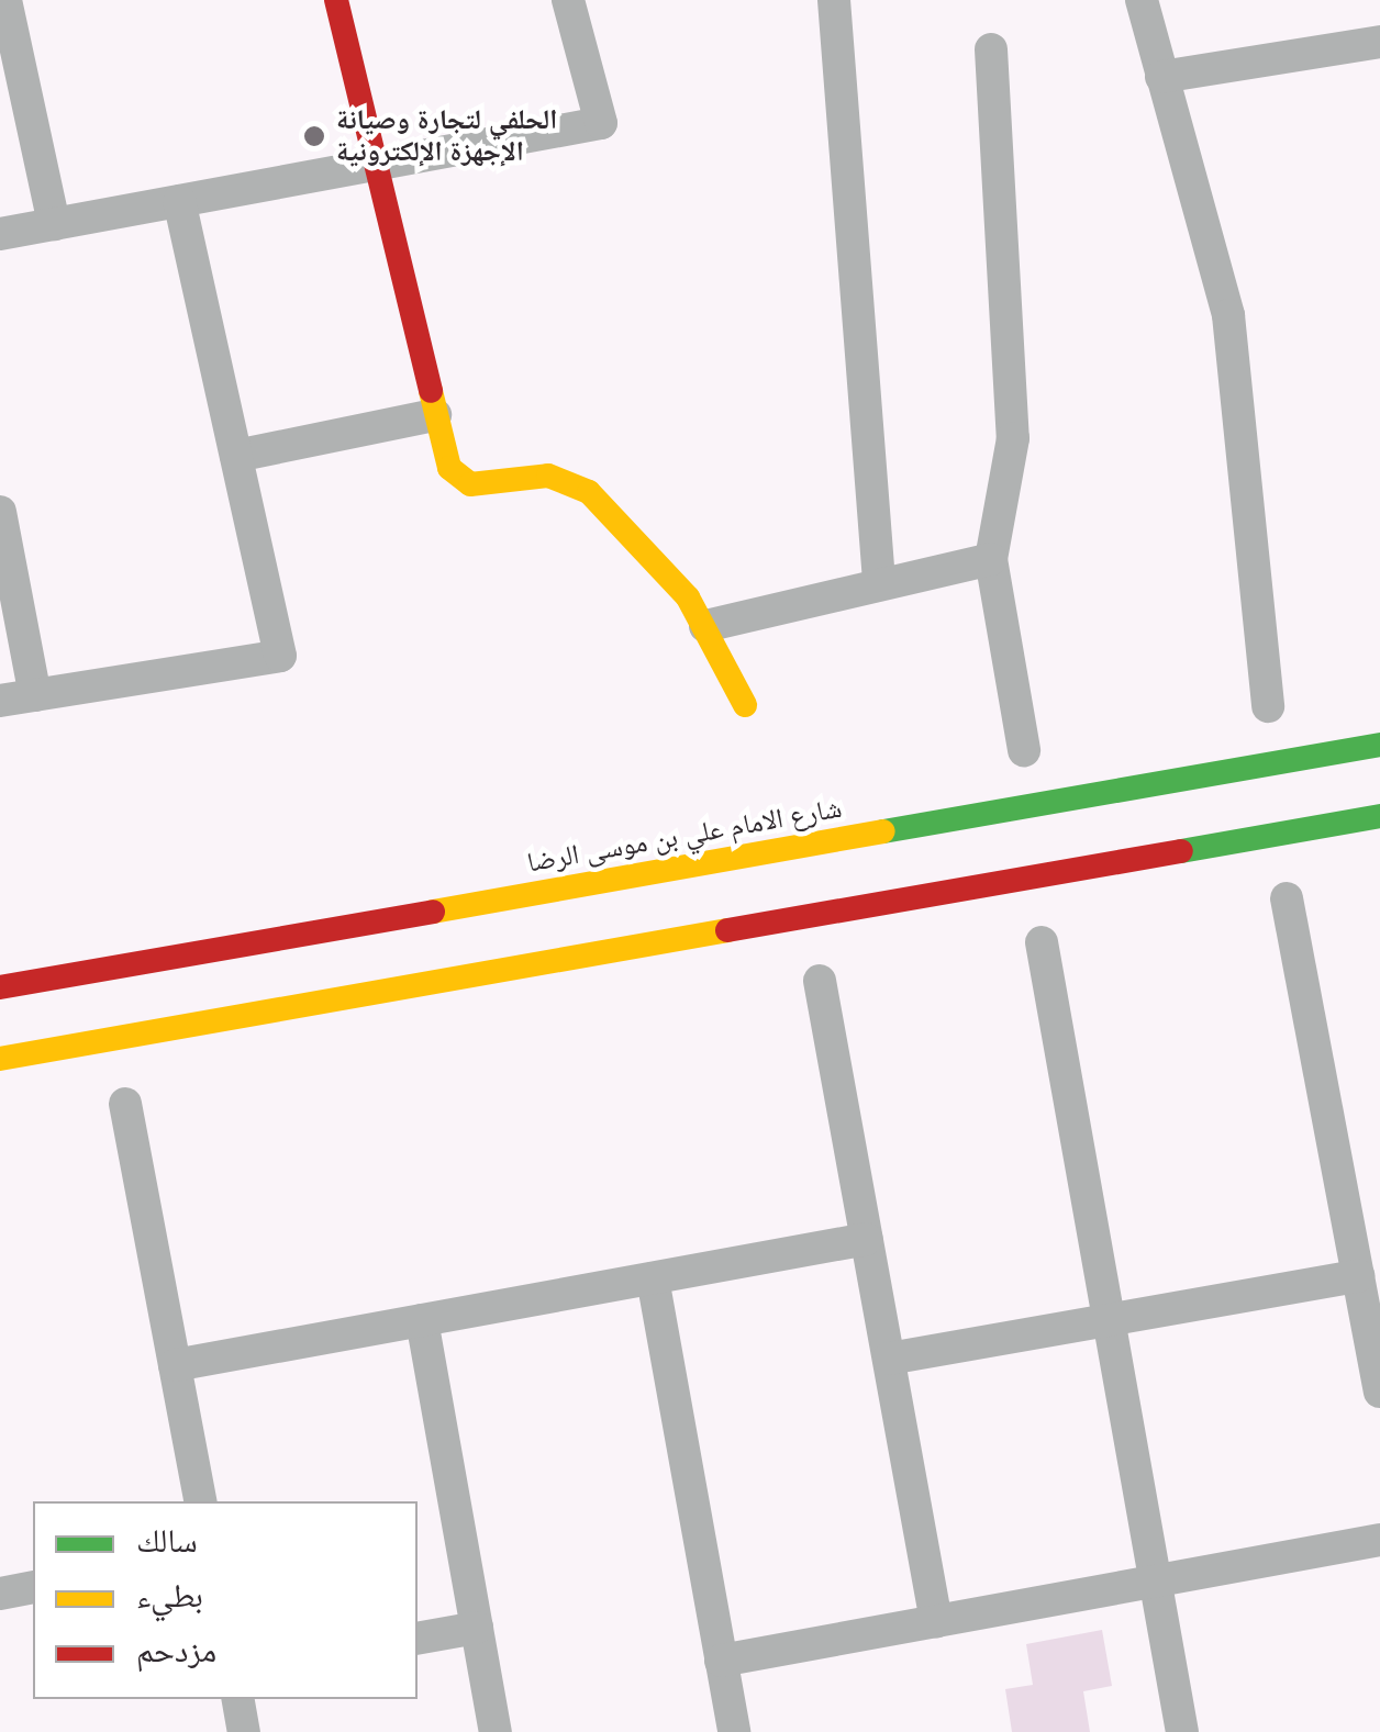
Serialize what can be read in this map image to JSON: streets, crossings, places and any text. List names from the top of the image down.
{
  "streets": {
    "main road": ["شارع الامام علي بن موسى الرضا"]
  },
  "places": ["الحلفي لتجارة وصيانة الإجهزة الإلكترونية"],
  "legend": ["سالك", "بطيء", "مزدحم"]
}
